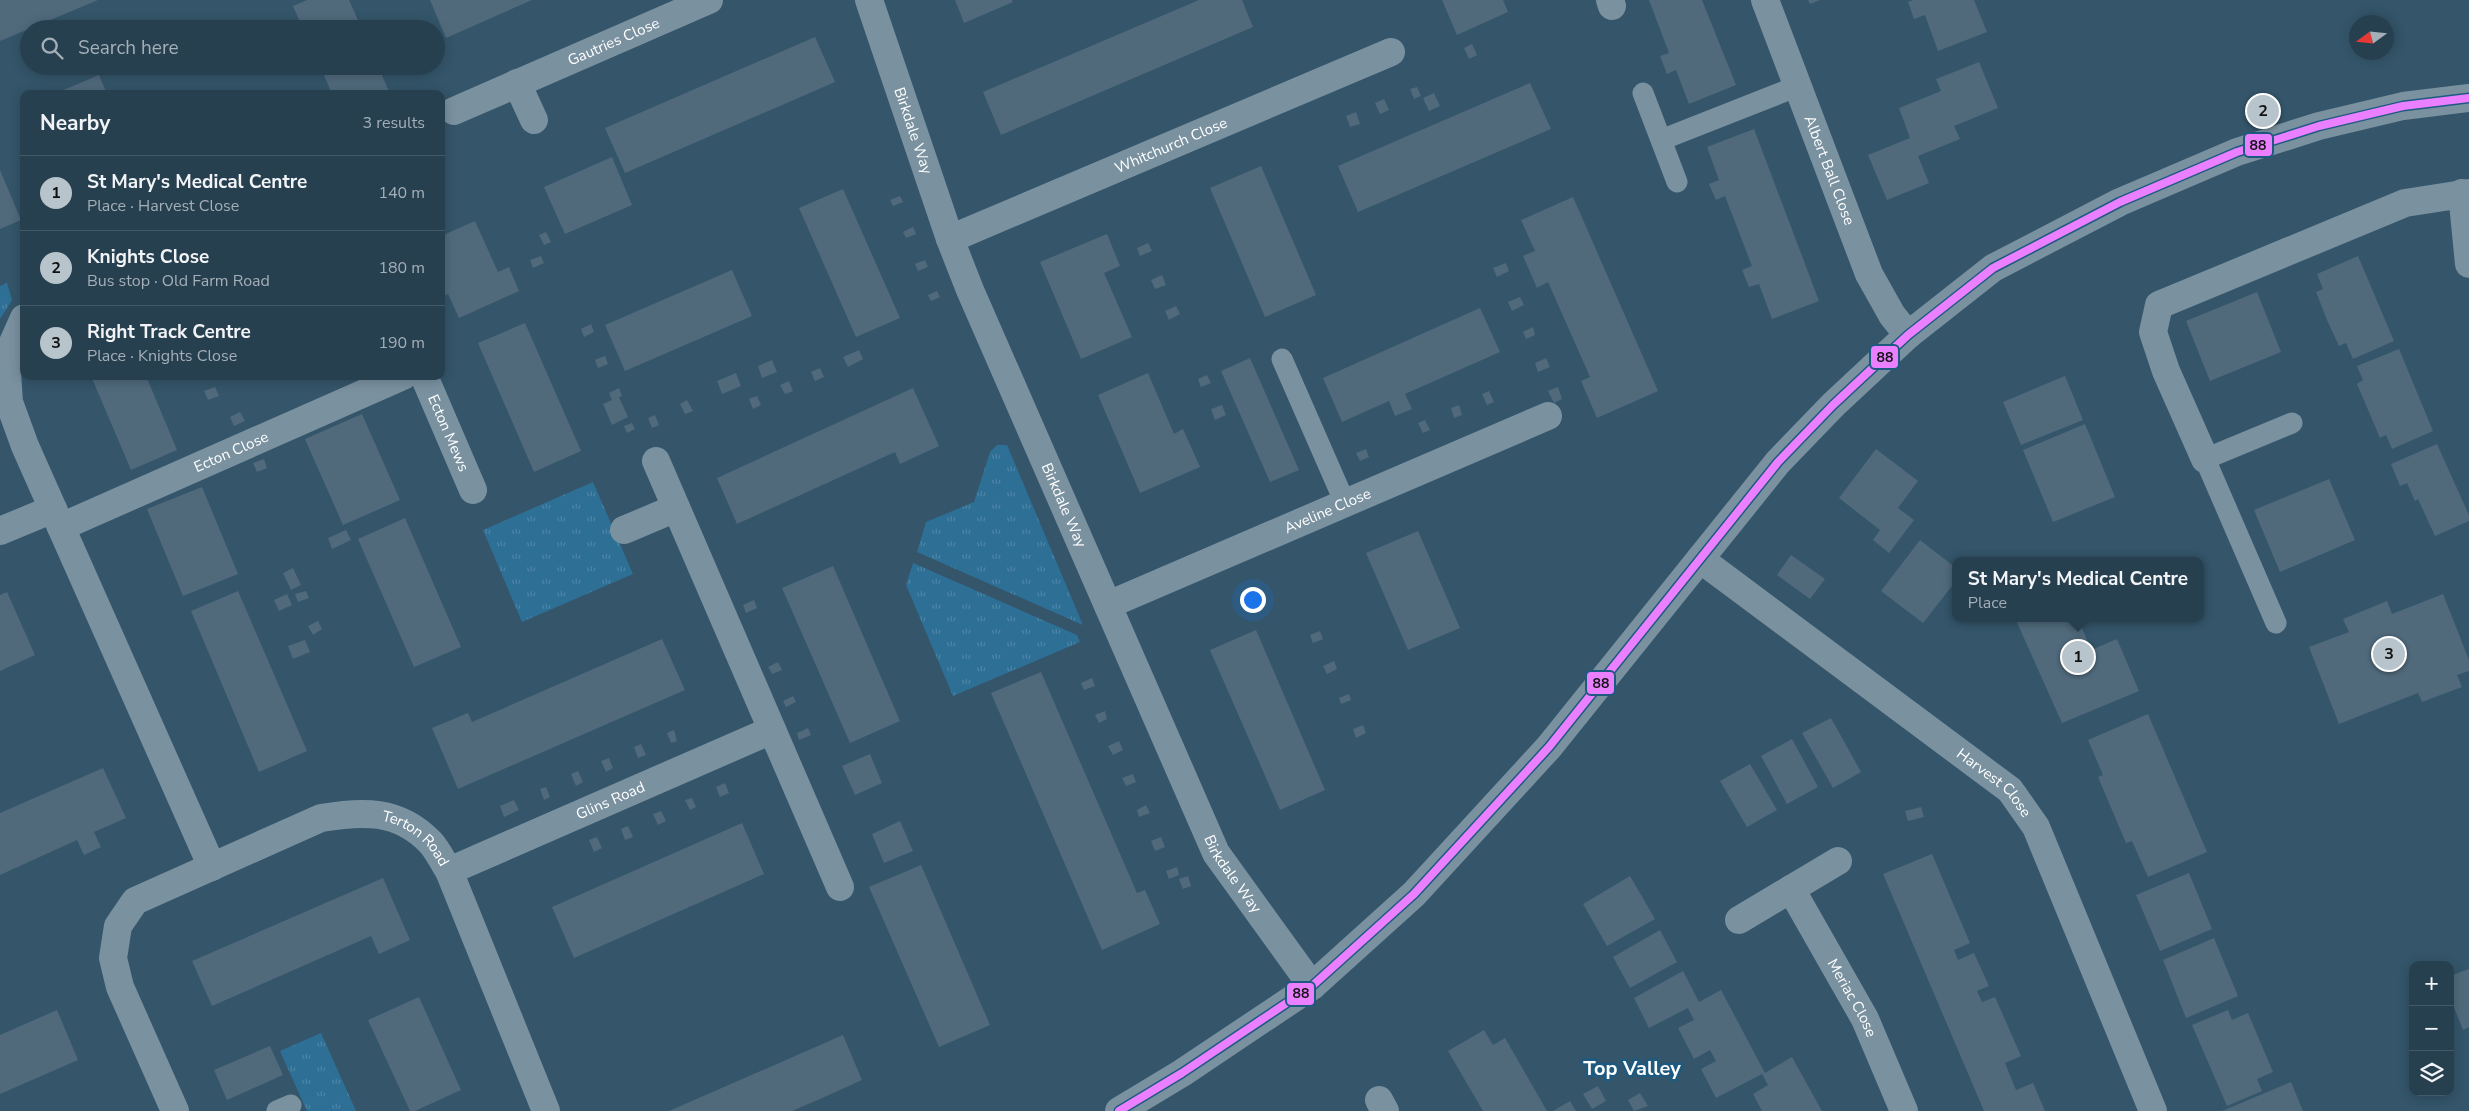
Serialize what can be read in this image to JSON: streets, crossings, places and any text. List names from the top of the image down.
{
  "streets": {
    "street": [
      "Gautries Close",
      "Birkdale Way",
      "Whitchurch Close",
      "Albert Ball Close",
      "Ecton Mews",
      "Ecton Close",
      "Aveline Close",
      "Harvest Close",
      "Glins Road",
      "Terton Road",
      "Meriac Close"
    ]
  },
  "crossings": [
    ["Birkdale Way", "Whitchurch Close"],
    ["Birkdale Way", "Aveline Close"],
    ["Glins Road", "Terton Road"]
  ],
  "districts": ["Top Valley"],
  "lines": ["transit line 88"],
  "north": "left",
  "page": {
    "search": "Search here",
    "heading": ["Nearby", "3 results"],
    "pins": ["2", "3", "1"],
    "list": [
      {
        "mark": "1",
        "name": "St Mary's Medical Centre",
        "note": "Place · Harvest Close",
        "value": "140 m"
      },
      {
        "mark": "2",
        "name": "Knights Close",
        "note": "Bus stop · Old Farm Road",
        "value": "180 m"
      },
      {
        "mark": "3",
        "name": "Right Track Centre",
        "note": "Place · Knights Close",
        "value": "190 m"
      }
    ],
    "popup": ["St Mary's Medical Centre", "Place"],
    "map_buttons": ["+", "−"]
  }
}
